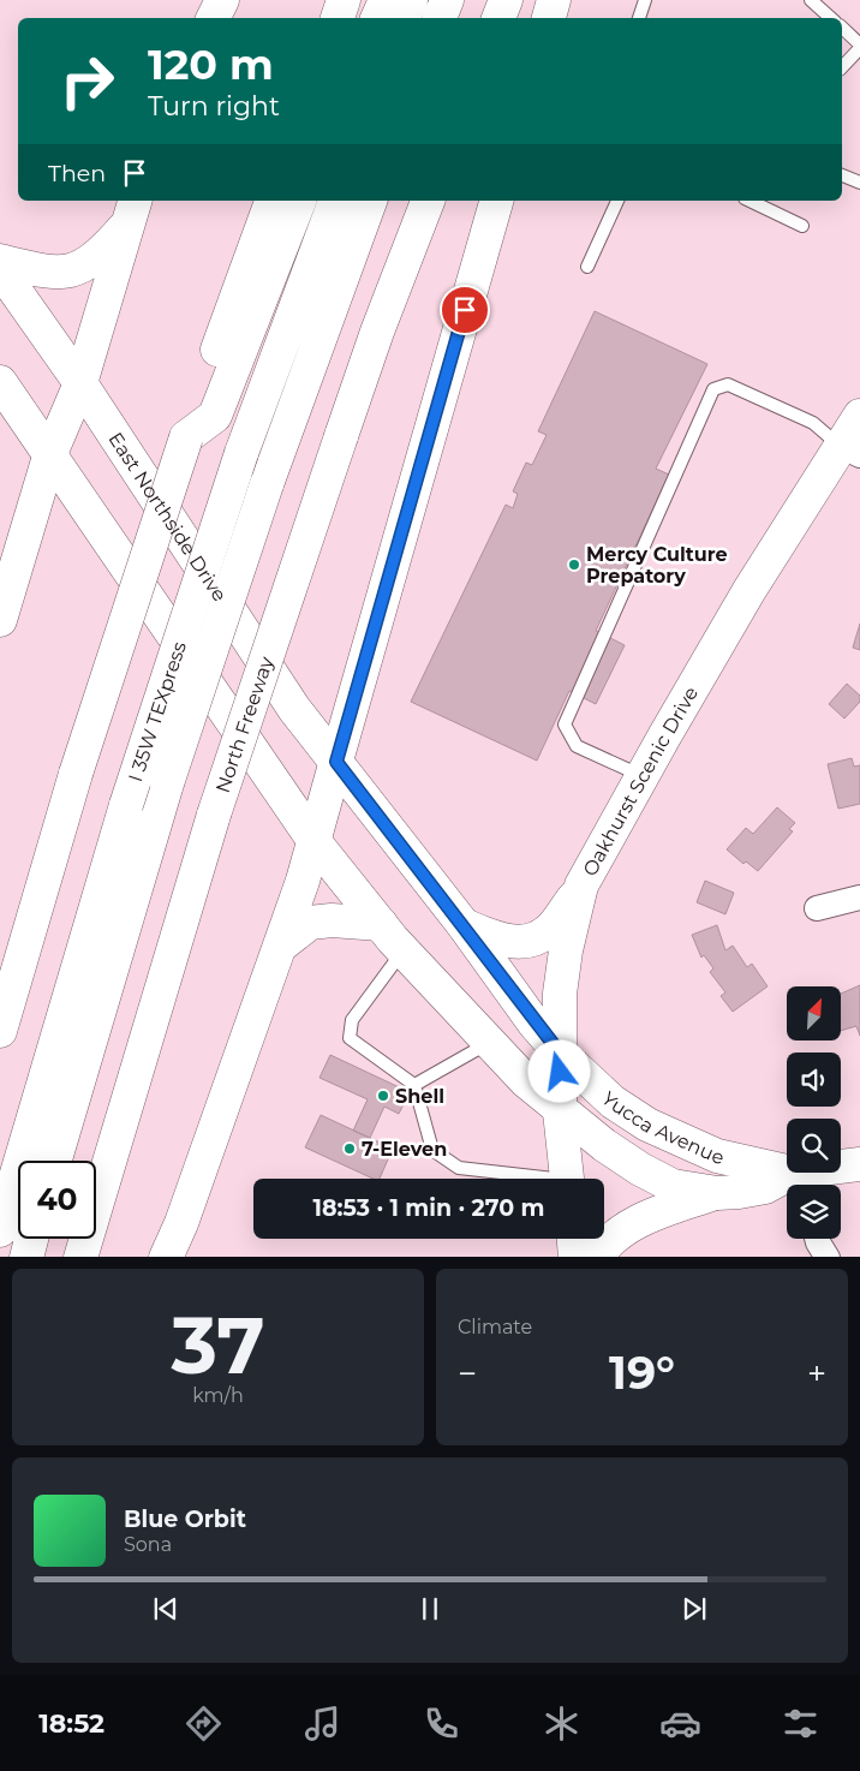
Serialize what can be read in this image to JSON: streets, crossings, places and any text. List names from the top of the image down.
{
  "streets": {
    "main road": [
      "East Northside Drive",
      "I 35W TEXpress",
      "North Freeway",
      "Oakhurst Scenic Drive",
      "Yucca Avenue"
    ]
  },
  "crossings": [
    ["East Northside Drive", "Yucca Avenue"],
    ["Oakhurst Scenic Drive", "Yucca Avenue"]
  ],
  "places": ["Mercy Culture Prepatory", "Shell", "7-Eleven"],
  "north": "top right",
  "page": {
    "turn": ["120 m", "Turn right"],
    "then": "Then",
    "limit": "40",
    "trip": "18:53 · 1 min · 270 m",
    "tile": [
      ["37", "km/h"],
      "Climate"
    ],
    "heat": ["−", "19°", "+"],
    "song": ["Blue Orbit", "Sona"],
    "tabs": "18:52"
  }
}
